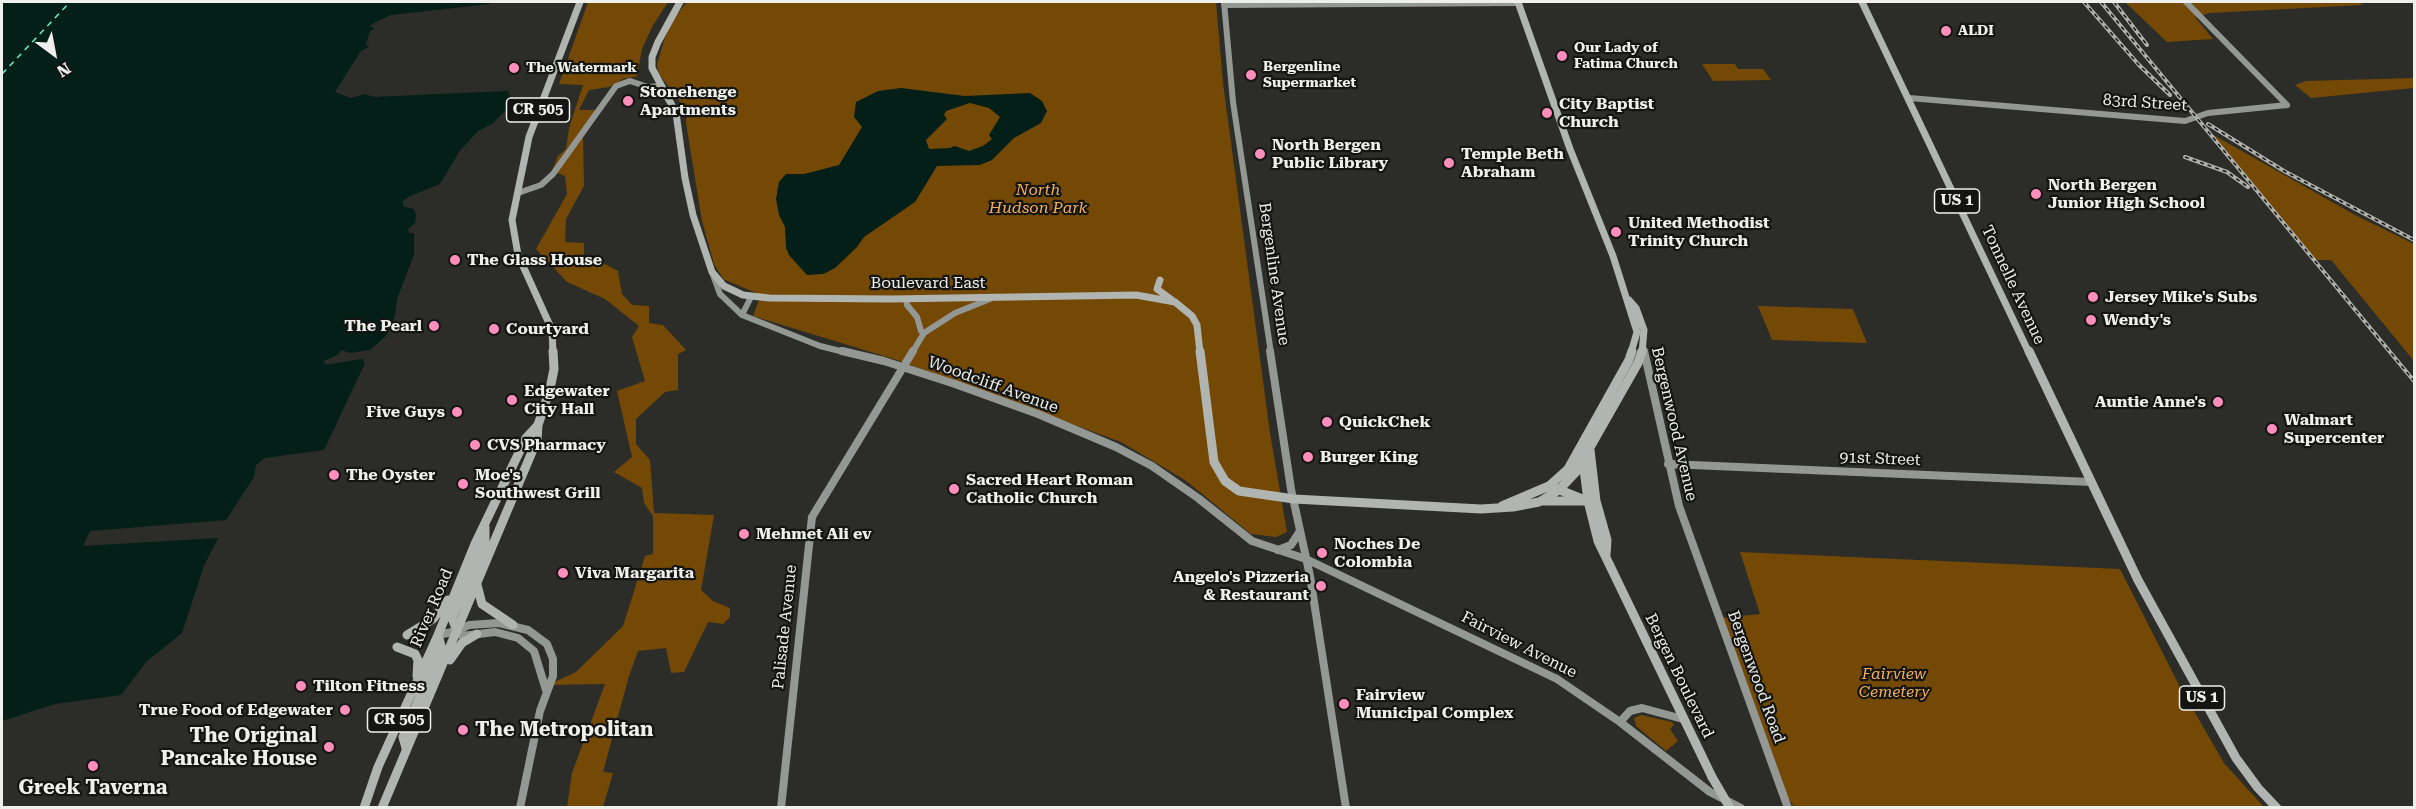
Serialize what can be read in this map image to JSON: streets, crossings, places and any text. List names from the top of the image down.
{
  "streets": {
    "main road": [
      "CR 505",
      "US 1",
      "Boulevard East",
      "Tonnelle Avenue",
      "River Road",
      "Bergen Boulevard"
    ],
    "street": [
      "83rd Street",
      "Bergenline Avenue",
      "Woodcliff Avenue",
      "Bergenwood Avenue",
      "91st Street",
      "Palisade Avenue",
      "Fairview Avenue",
      "Bergenwood Road"
    ]
  },
  "crossings": [
    ["83rd Street", "Tonnelle Avenue"],
    ["Bergenline Avenue", "Fairview Avenue"],
    ["Boulevard East", "Woodcliff Avenue"],
    ["Tonnelle Avenue", "91st Street"],
    ["Woodcliff Avenue", "Palisade Avenue"],
    ["Woodcliff Avenue", "Fairview Avenue"],
    ["Bergenwood Avenue", "91st Street"],
    ["Bergenwood Avenue", "Bergenwood Road"]
  ],
  "parks": ["North Hudson Park", "Fairview Cemetery"],
  "places": [
    "ALDI",
    "Our Lady of Fatima Church",
    "The Watermark",
    "Bergenline Supermarket",
    "Stonehenge Apartments",
    "City Baptist Church",
    "North Bergen Public Library",
    "Temple Beth Abraham",
    "North Bergen Junior High School",
    "United Methodist Trinity Church",
    "The Glass House",
    "Jersey Mike's Subs",
    "Wendy's",
    "The Pearl",
    "Courtyard",
    "Edgewater City Hall",
    "Auntie Anne's",
    "Five Guys",
    "QuickChek",
    "Walmart Supercenter",
    "CVS Pharmacy",
    "Burger King",
    "The Oyster",
    "Moe's Southwest Grill",
    "Sacred Heart Roman Catholic Church",
    "Mehmet Ali ev",
    "Noches De Colombia",
    "Viva Margarita",
    "Angelo's Pizzeria & Restaurant",
    "Tilton Fitness",
    "Fairview Municipal Complex",
    "True Food of Edgewater",
    "The Metropolitan",
    "The Original Pancake House",
    "Greek Taverna"
  ],
  "north": "bottom right"
}
